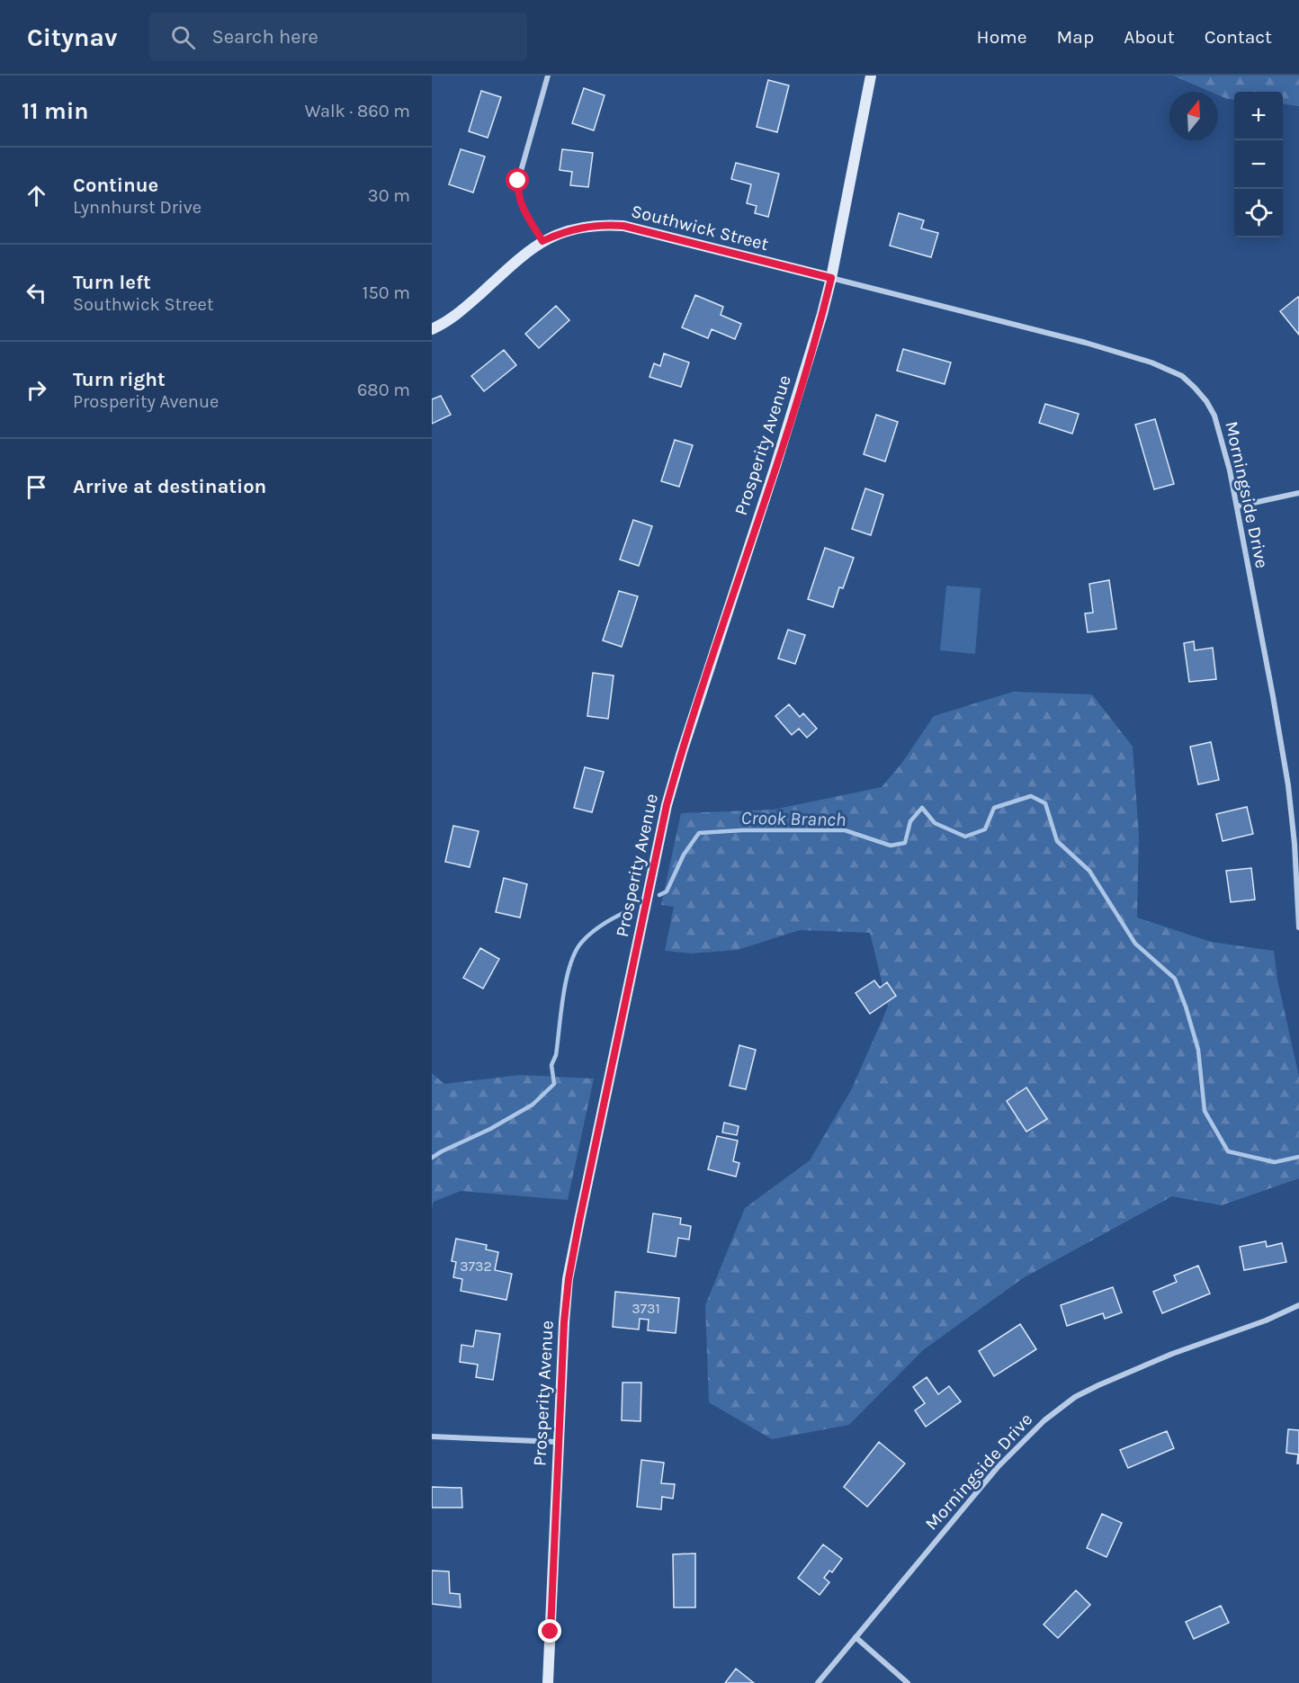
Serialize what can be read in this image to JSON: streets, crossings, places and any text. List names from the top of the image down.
{
  "streets": {
    "main road": ["Southwick Street", "Prosperity Avenue"],
    "street": ["Morningside Drive"]
  },
  "crossings": [
    ["Southwick Street", "Prosperity Avenue"],
    ["Southwick Street", "Morningside Drive"],
    ["Prosperity Avenue", "Morningside Drive"]
  ],
  "water": ["Crook Branch"],
  "house_numbers": ["3732", "3731"],
  "north": "top",
  "page": {
    "header": "Citynav",
    "search": "Search here",
    "nav": [
      "Home",
      "Map",
      "About",
      "Contact"
    ],
    "heading": ["11 min", "Walk · 860 m"],
    "map_buttons": ["+", "−"],
    "list": [
      ["Continue", "Lynnhurst Drive", "30 m"],
      ["Turn left", "Southwick Street", "150 m"],
      ["Turn right", "Prosperity Avenue", "680 m"],
      "Arrive at destination"
    ]
  }
}
